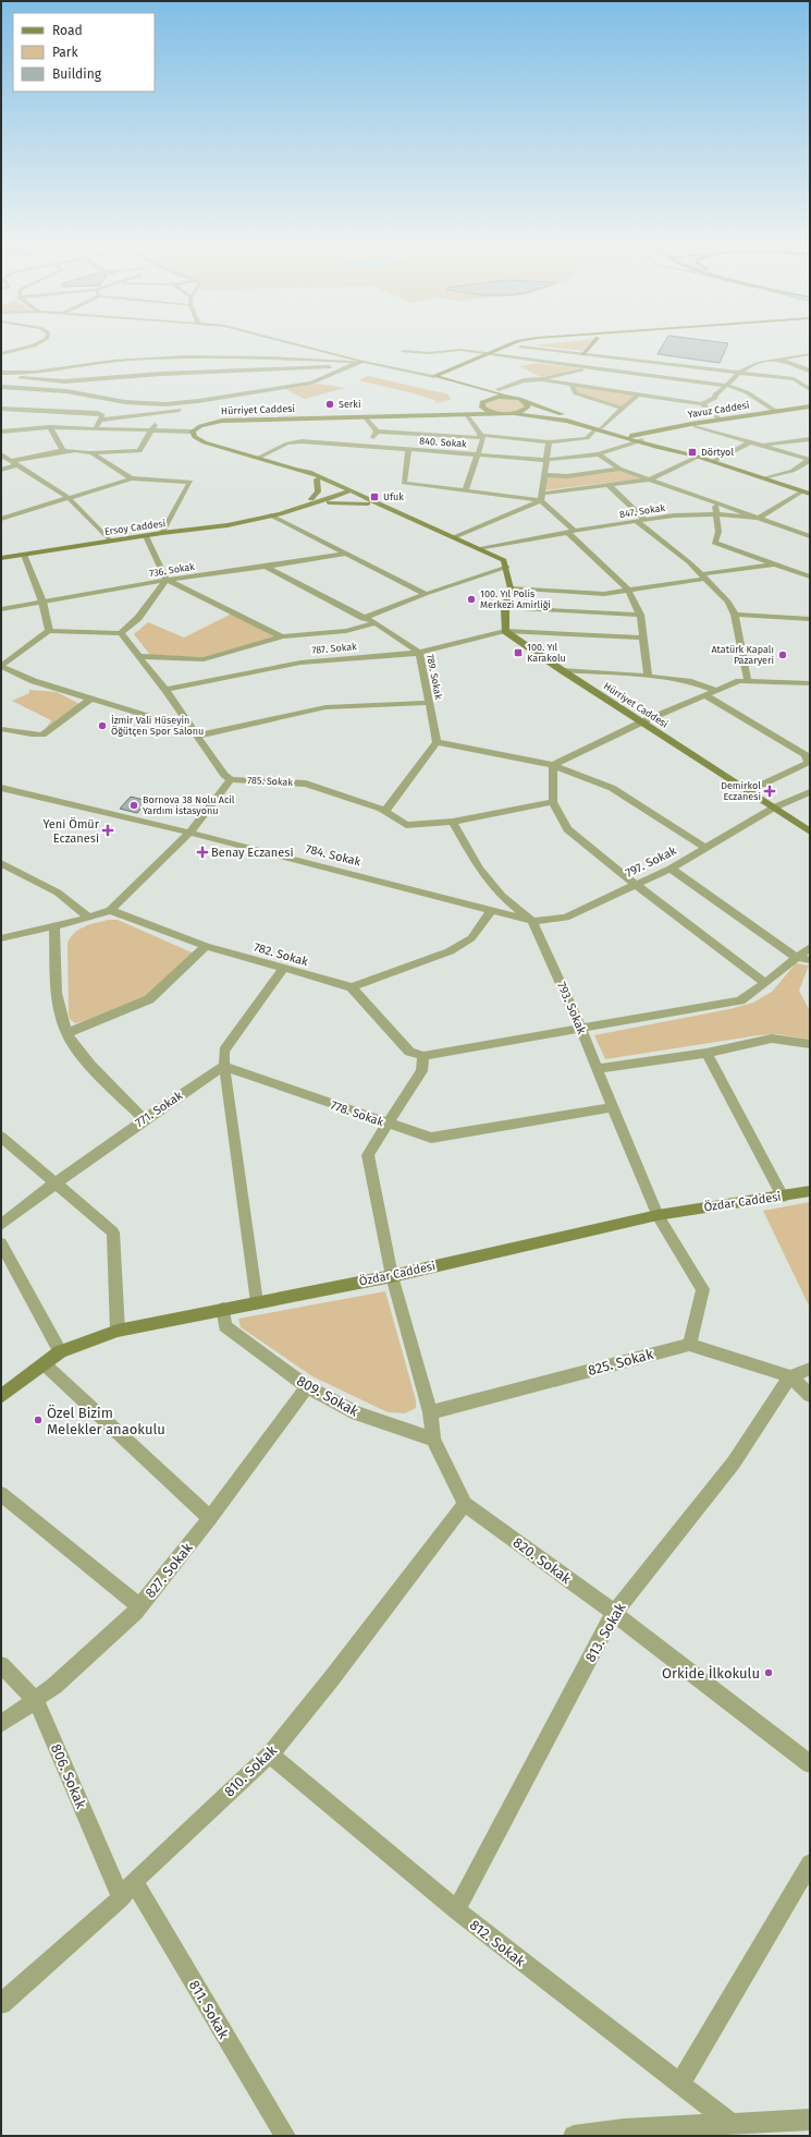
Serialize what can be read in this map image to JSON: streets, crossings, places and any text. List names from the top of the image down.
{
  "streets": {
    "main road": [
      "Hürriyet Caddesi",
      "Yavuz Caddesi",
      "Ersoy Caddesi",
      "Özdar Caddesi"
    ],
    "street": [
      "840. Sokak",
      "847. Sokak",
      "736. Sokak",
      "787. Sokak",
      "789. Sokak",
      "785. Sokak",
      "784. Sokak",
      "797. Sokak",
      "782. Sokak",
      "793. Sokak",
      "771. Sokak",
      "778. Sokak",
      "825. Sokak",
      "809. Sokak",
      "820. Sokak",
      "827. Sokak",
      "813. Sokak",
      "810. Sokak",
      "806. Sokak",
      "812. Sokak",
      "811. Sokak"
    ]
  },
  "crossings": [
    ["Hürriyet Caddesi", "787. Sokak"],
    ["Hürriyet Caddesi", "797. Sokak"],
    ["Yavuz Caddesi", "840. Sokak"],
    ["736. Sokak", "789. Sokak"],
    ["787. Sokak", "789. Sokak"],
    ["787. Sokak", "785. Sokak"],
    ["785. Sokak", "793. Sokak"],
    ["784. Sokak", "797. Sokak"],
    ["784. Sokak", "793. Sokak"],
    ["797. Sokak", "793. Sokak"],
    ["793. Sokak", "Özdar Caddesi"],
    ["793. Sokak", "825. Sokak"],
    ["771. Sokak", "778. Sokak"],
    ["778. Sokak", "Özdar Caddesi"],
    ["778. Sokak", "820. Sokak"],
    ["Özdar Caddesi", "809. Sokak"],
    ["Özdar Caddesi", "820. Sokak"],
    ["825. Sokak", "820. Sokak"],
    ["809. Sokak", "820. Sokak"],
    ["809. Sokak", "827. Sokak"],
    ["820. Sokak", "813. Sokak"],
    ["820. Sokak", "810. Sokak"],
    ["827. Sokak", "806. Sokak"],
    ["813. Sokak", "812. Sokak"],
    ["810. Sokak", "806. Sokak"],
    ["810. Sokak", "812. Sokak"],
    ["810. Sokak", "811. Sokak"]
  ],
  "places": {
    "other": [
      "Serki",
      "100. Yıl Polis Merkezi Amirliği",
      "Atatürk Kapalı Pazaryeri",
      "İzmir Vali Hüseyin Öğütçen Spor Salonu",
      "Bornova 38 Nolu Acil Yardım İstasyonu",
      "Özel Bizim Melekler anaokulu",
      "Orkide İlkokulu"
    ],
    "transit": ["Dörtyol", "Ufuk", "100. Yıl Karakolu"],
    "health": ["Demirkol Eczanesi", "Yeni Ömür Eczanesi", "Benay Eczanesi"]
  },
  "legend": ["Road", "Park", "Building"]
}
